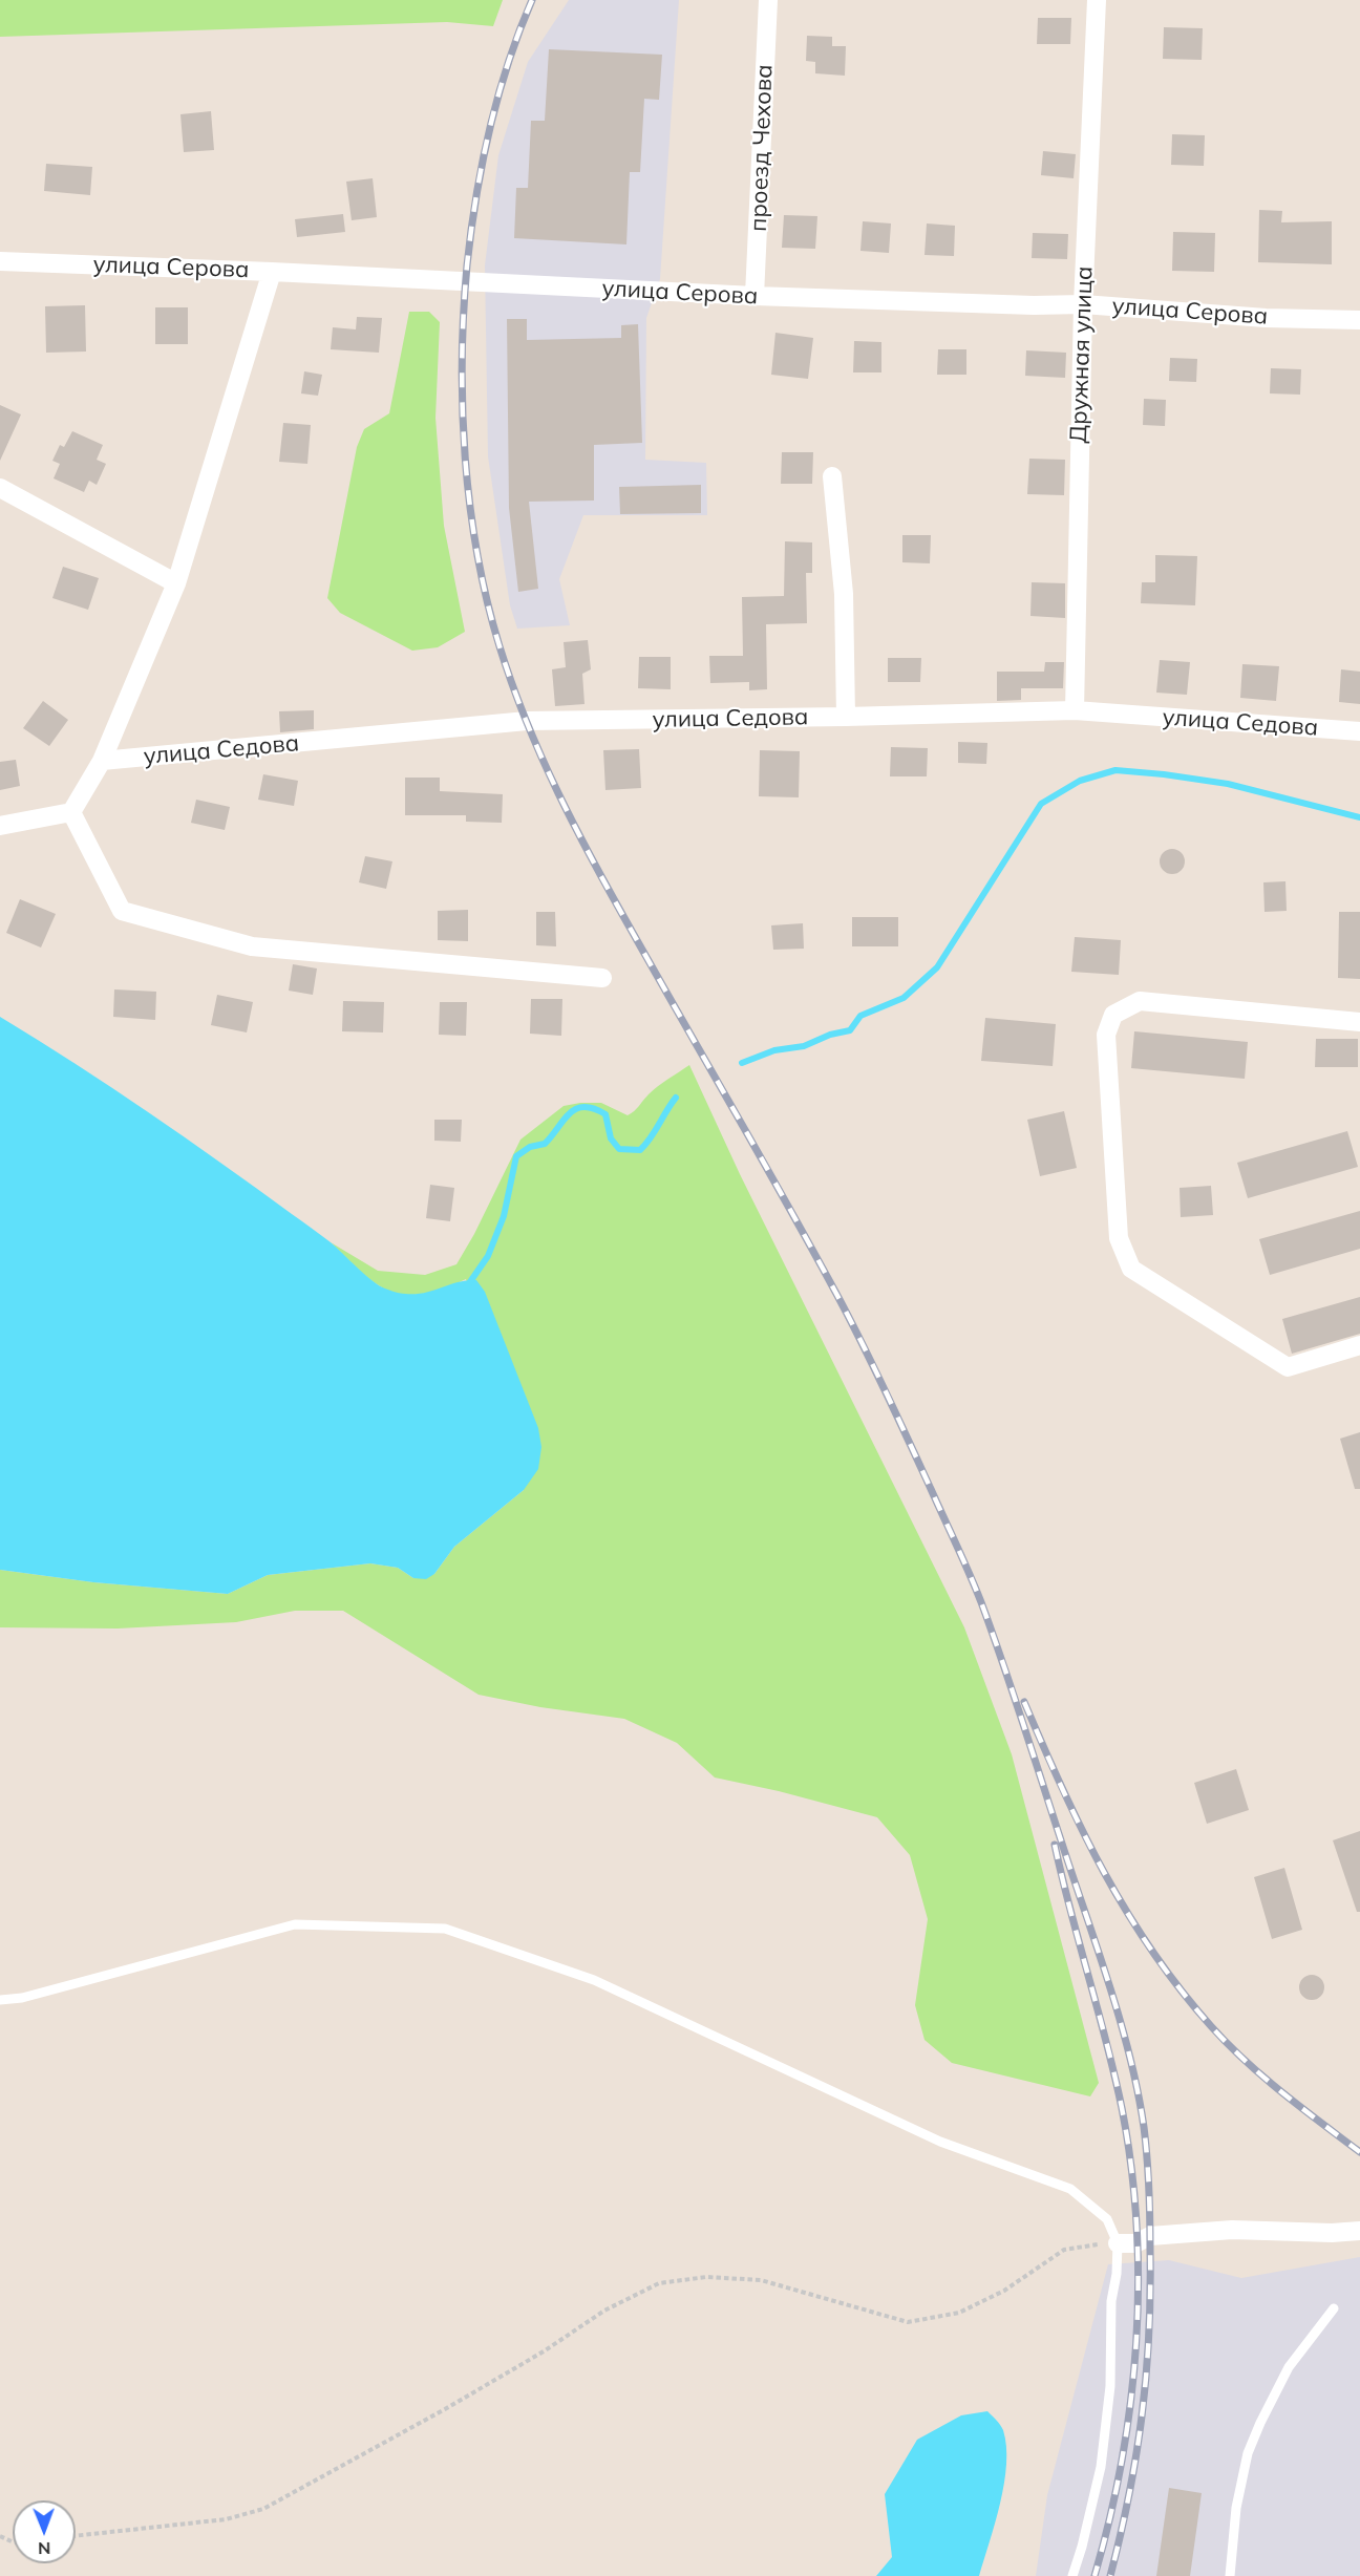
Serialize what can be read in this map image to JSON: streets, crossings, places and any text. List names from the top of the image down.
{
  "streets": {
    "street": [
      "проезд Чехова",
      "улица Серова",
      "Дружная улица",
      "улица Седова"
    ]
  },
  "crossings": [
    ["проезд Чехова", "улица Серова"],
    ["улица Серова", "Дружная улица"],
    ["Дружная улица", "улица Седова"]
  ],
  "north": "bottom"
}
